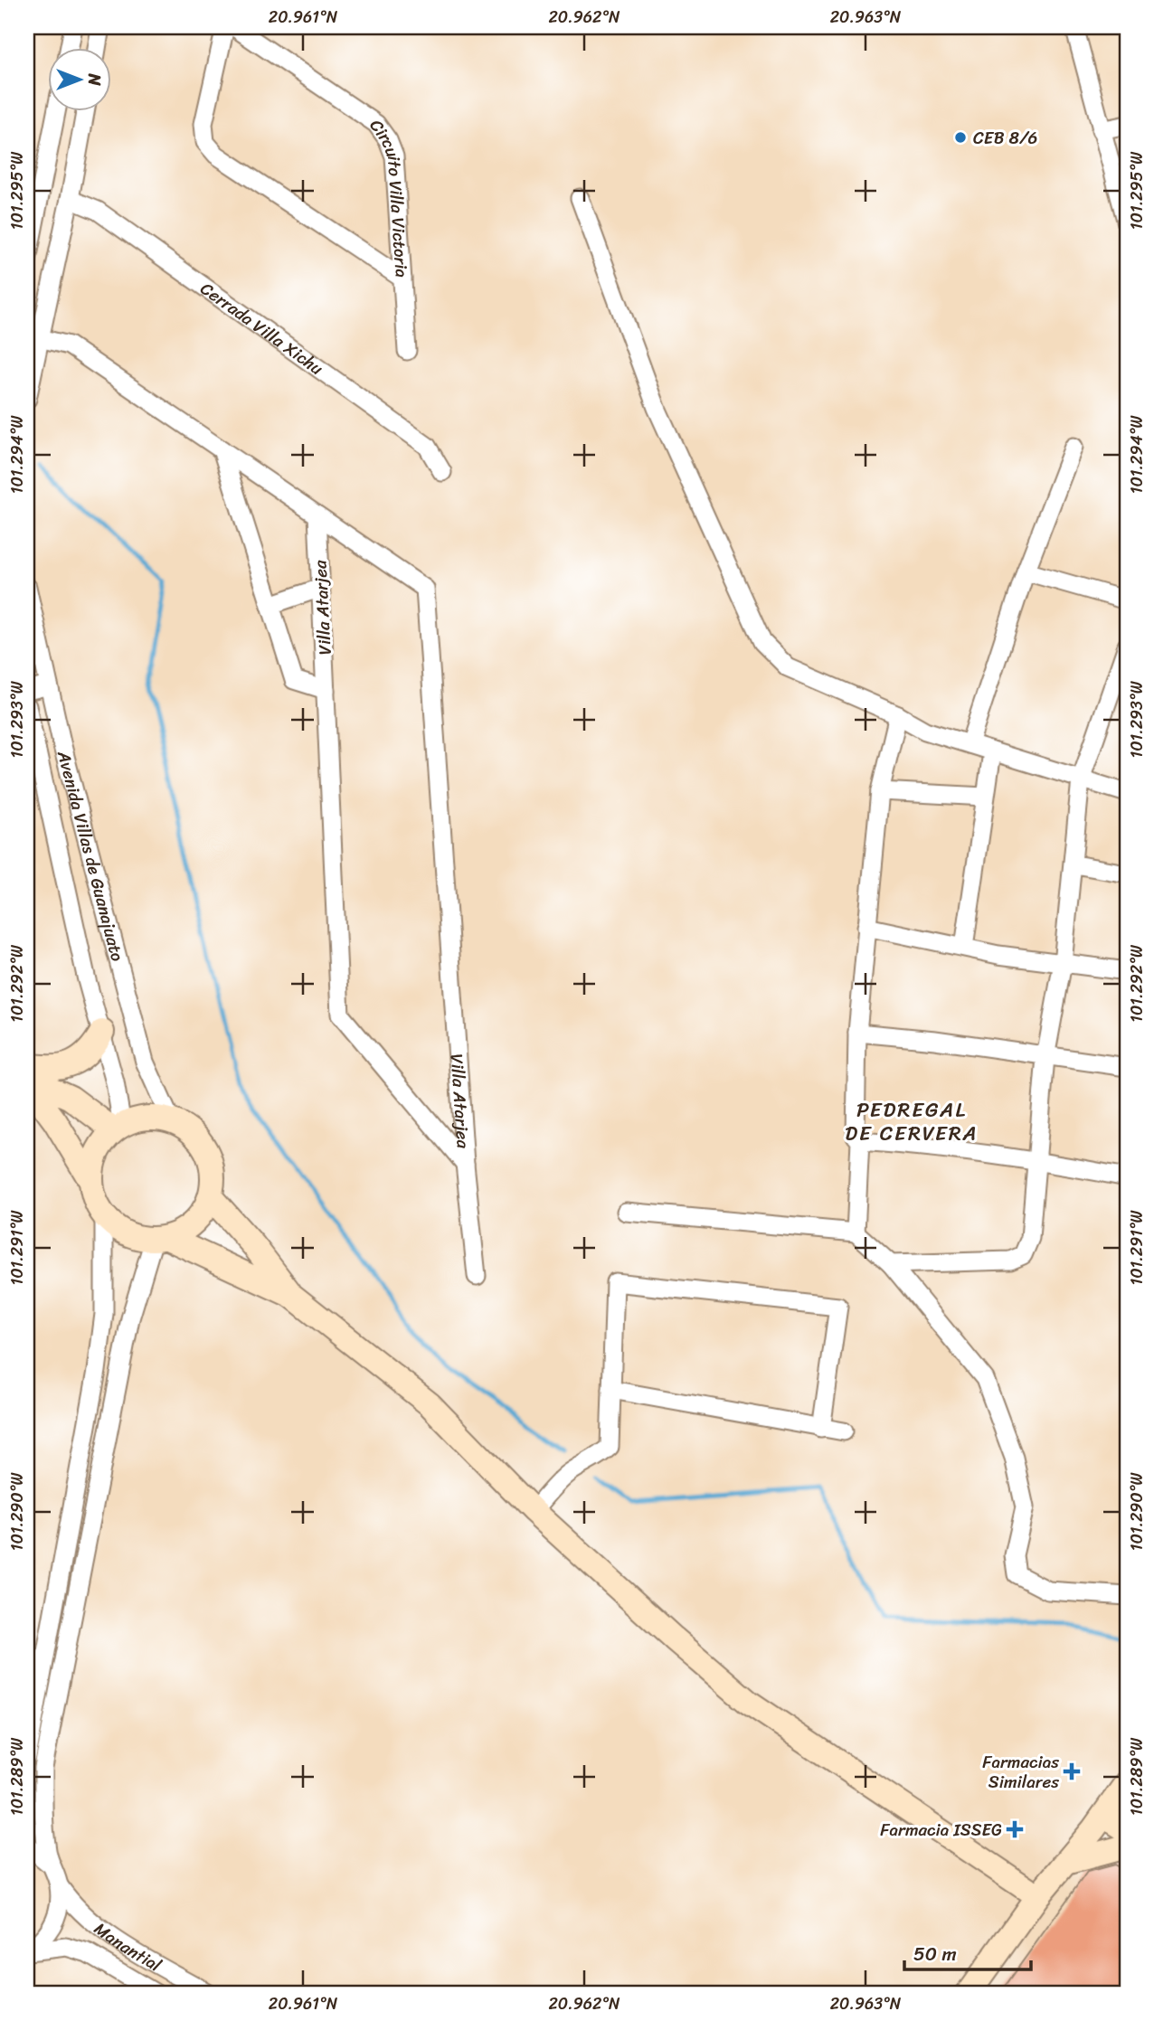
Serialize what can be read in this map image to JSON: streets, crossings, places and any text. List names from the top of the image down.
{
  "streets": {
    "street": [
      "Circuito Villa Victoria",
      "Cerrada Villa Xichu",
      "Villa Atarjea",
      "Avenida Villas de Guanajuato",
      "Manantial"
    ]
  },
  "districts": ["PEDREGAL DE CERVERA"],
  "places": {
    "other": ["CEB 8/6"],
    "health": ["Farmacias Similares", "Farmacia ISSEG"]
  },
  "scale_bar": "50 m",
  "north": "right",
  "coordinates": [
    "20.961°N",
    "20.962°N",
    "20.963°N",
    "101.295°W",
    "101.294°W",
    "101.293°W",
    "101.292°W",
    "101.291°W",
    "101.290°W",
    "101.289°W"
  ]
}
